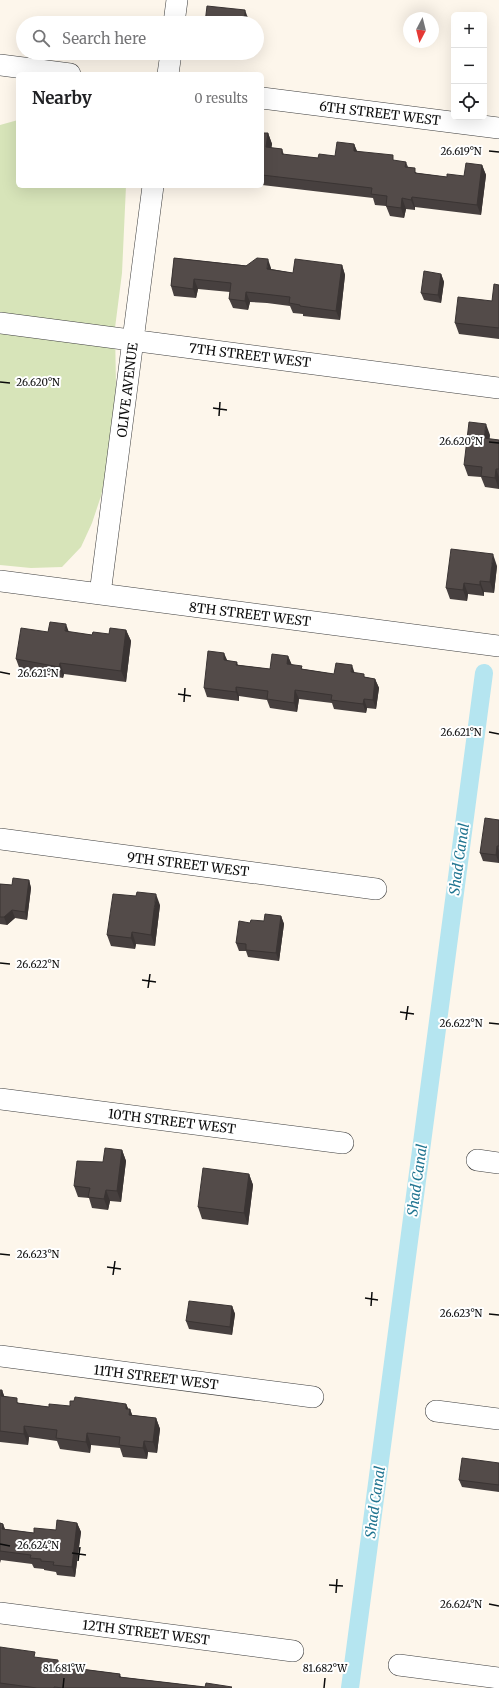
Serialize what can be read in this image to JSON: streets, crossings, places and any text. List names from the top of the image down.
{
  "streets": {
    "street": [
      "6TH STREET WEST",
      "7TH STREET WEST",
      "OLIVE AVENUE",
      "8TH STREET WEST",
      "9TH STREET WEST",
      "10TH STREET WEST",
      "11TH STREET WEST",
      "12TH STREET WEST"
    ]
  },
  "crossings": [
    ["7TH STREET WEST", "OLIVE AVENUE"],
    ["OLIVE AVENUE", "8TH STREET WEST"]
  ],
  "water": ["Shad Canal"],
  "north": "bottom",
  "page": {
    "map_buttons": ["+", "−"],
    "search": "Search here",
    "heading": ["Nearby", "0 results"]
  },
  "coordinates": [
    "26.619°N",
    "26.620°N",
    "26.621°N",
    "26.622°N",
    "26.623°N",
    "26.624°N",
    "81.681°W",
    "81.682°W"
  ]
}
